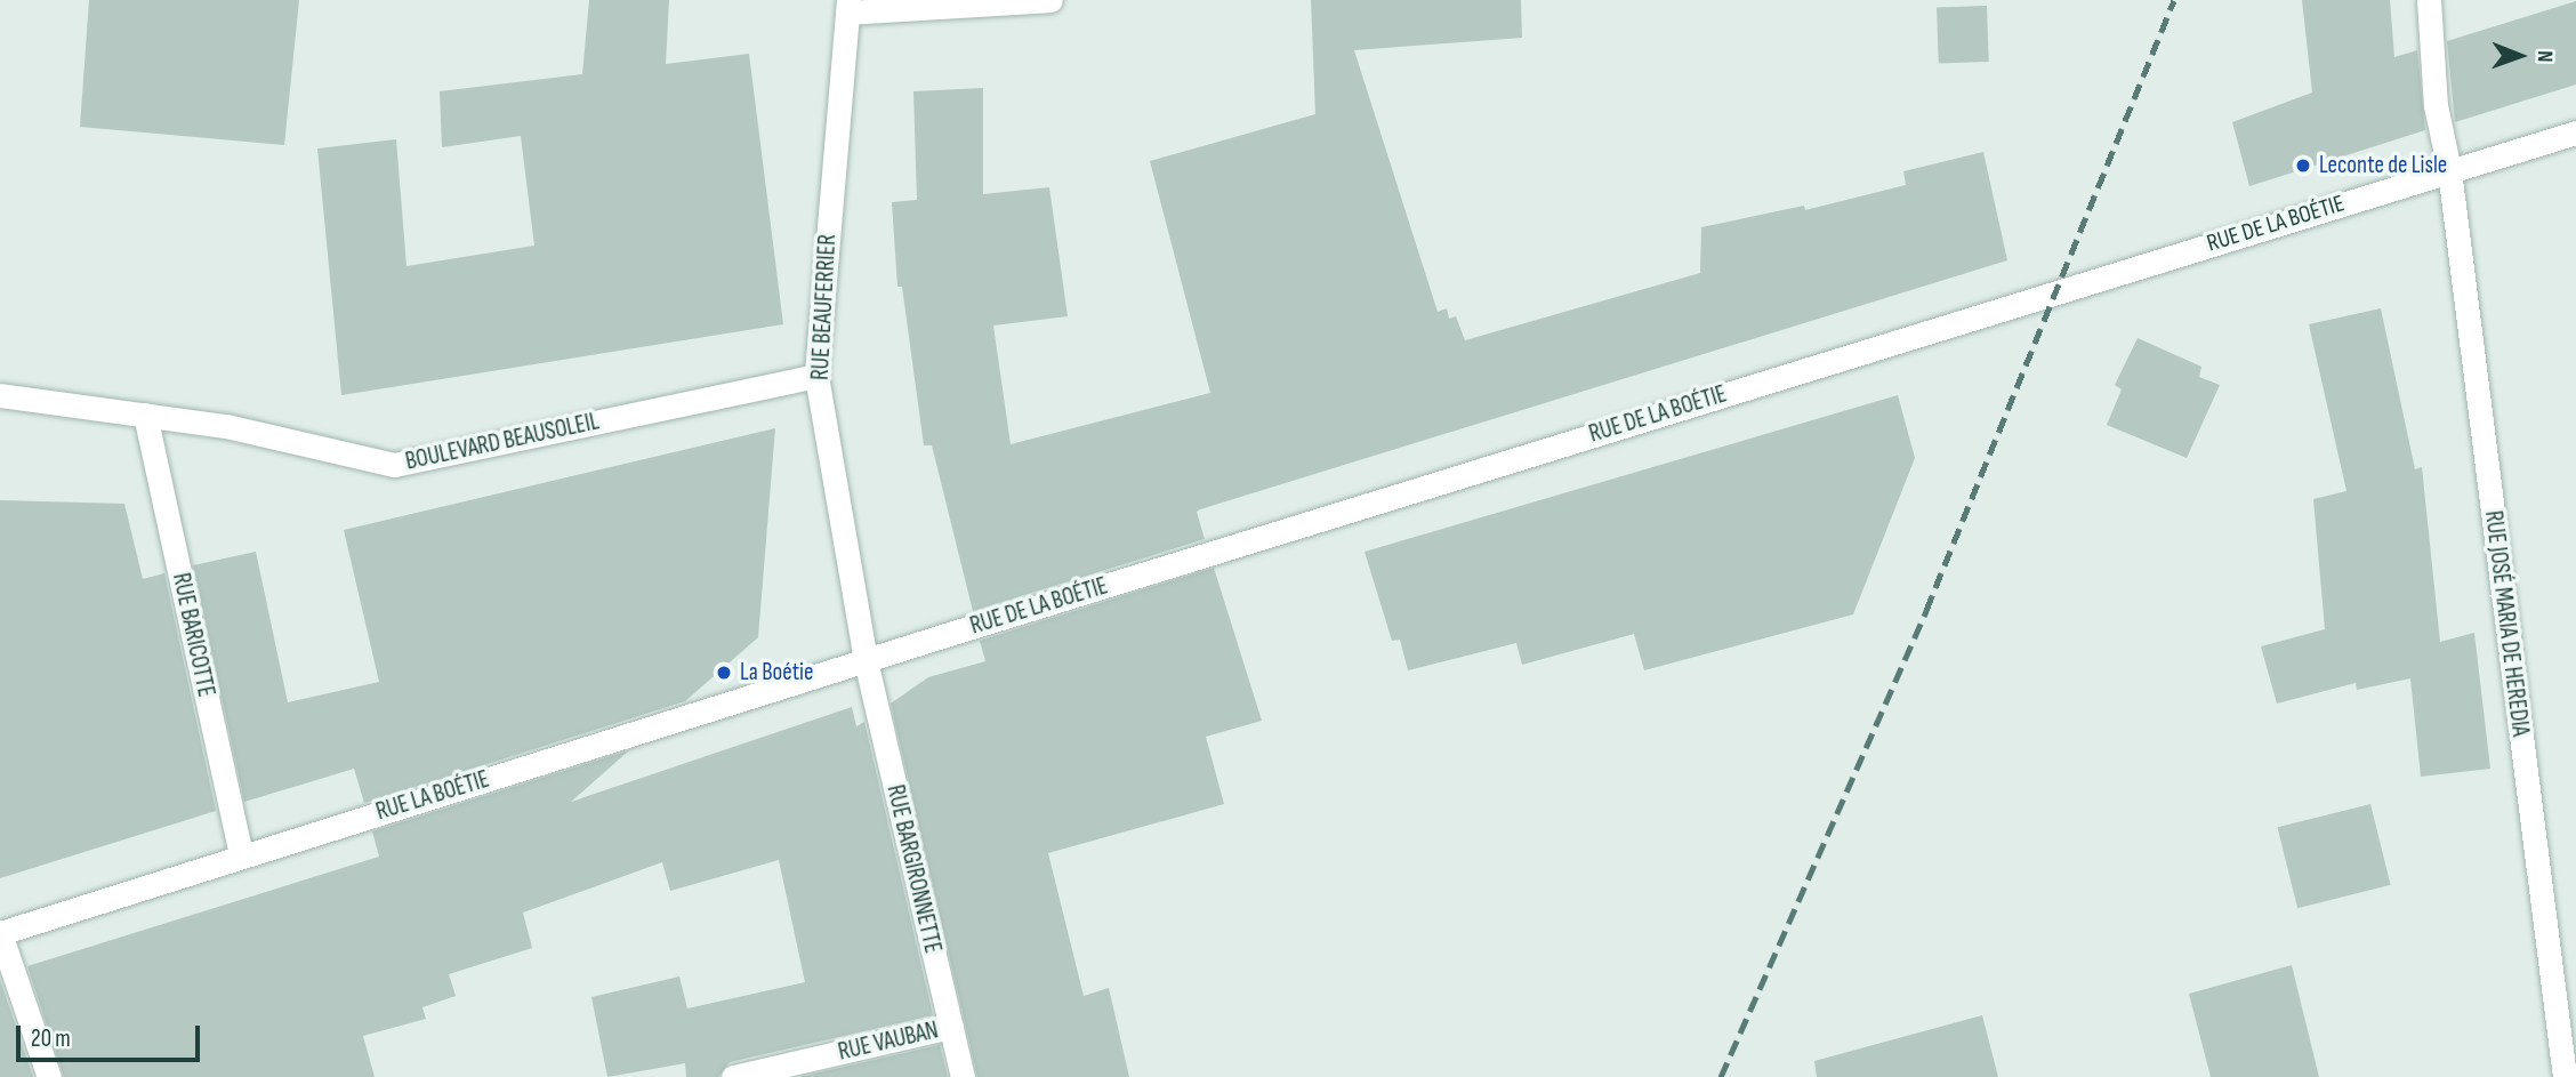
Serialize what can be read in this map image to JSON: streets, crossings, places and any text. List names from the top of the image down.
{
  "streets": {
    "street": [
      "RUE DE LA BOÉTIE",
      "RUE BEAUFERRIER",
      "BOULEVARD BEAUSOLEIL",
      "RUE JOSÉ MARIA DE HEREDIA",
      "RUE BARICOTTE",
      "RUE LA BOÉTIE",
      "RUE BARGIRONNETTE",
      "RUE VAUBAN"
    ]
  },
  "crossings": [
    ["RUE DE LA BOÉTIE", "RUE BEAUFERRIER"],
    ["RUE DE LA BOÉTIE", "RUE JOSÉ MARIA DE HEREDIA"],
    ["RUE DE LA BOÉTIE", "RUE LA BOÉTIE"],
    ["RUE DE LA BOÉTIE", "RUE BARGIRONNETTE"],
    ["RUE BEAUFERRIER", "BOULEVARD BEAUSOLEIL"],
    ["RUE BEAUFERRIER", "RUE LA BOÉTIE"],
    ["RUE BEAUFERRIER", "RUE BARGIRONNETTE"],
    ["BOULEVARD BEAUSOLEIL", "RUE BARICOTTE"],
    ["RUE BARICOTTE", "RUE LA BOÉTIE"],
    ["RUE LA BOÉTIE", "RUE BARGIRONNETTE"],
    ["RUE BARGIRONNETTE", "RUE VAUBAN"]
  ],
  "places": ["Leconte de Lisle", "La Boétie"],
  "scale_bar": "20 m",
  "north": "right"
}
